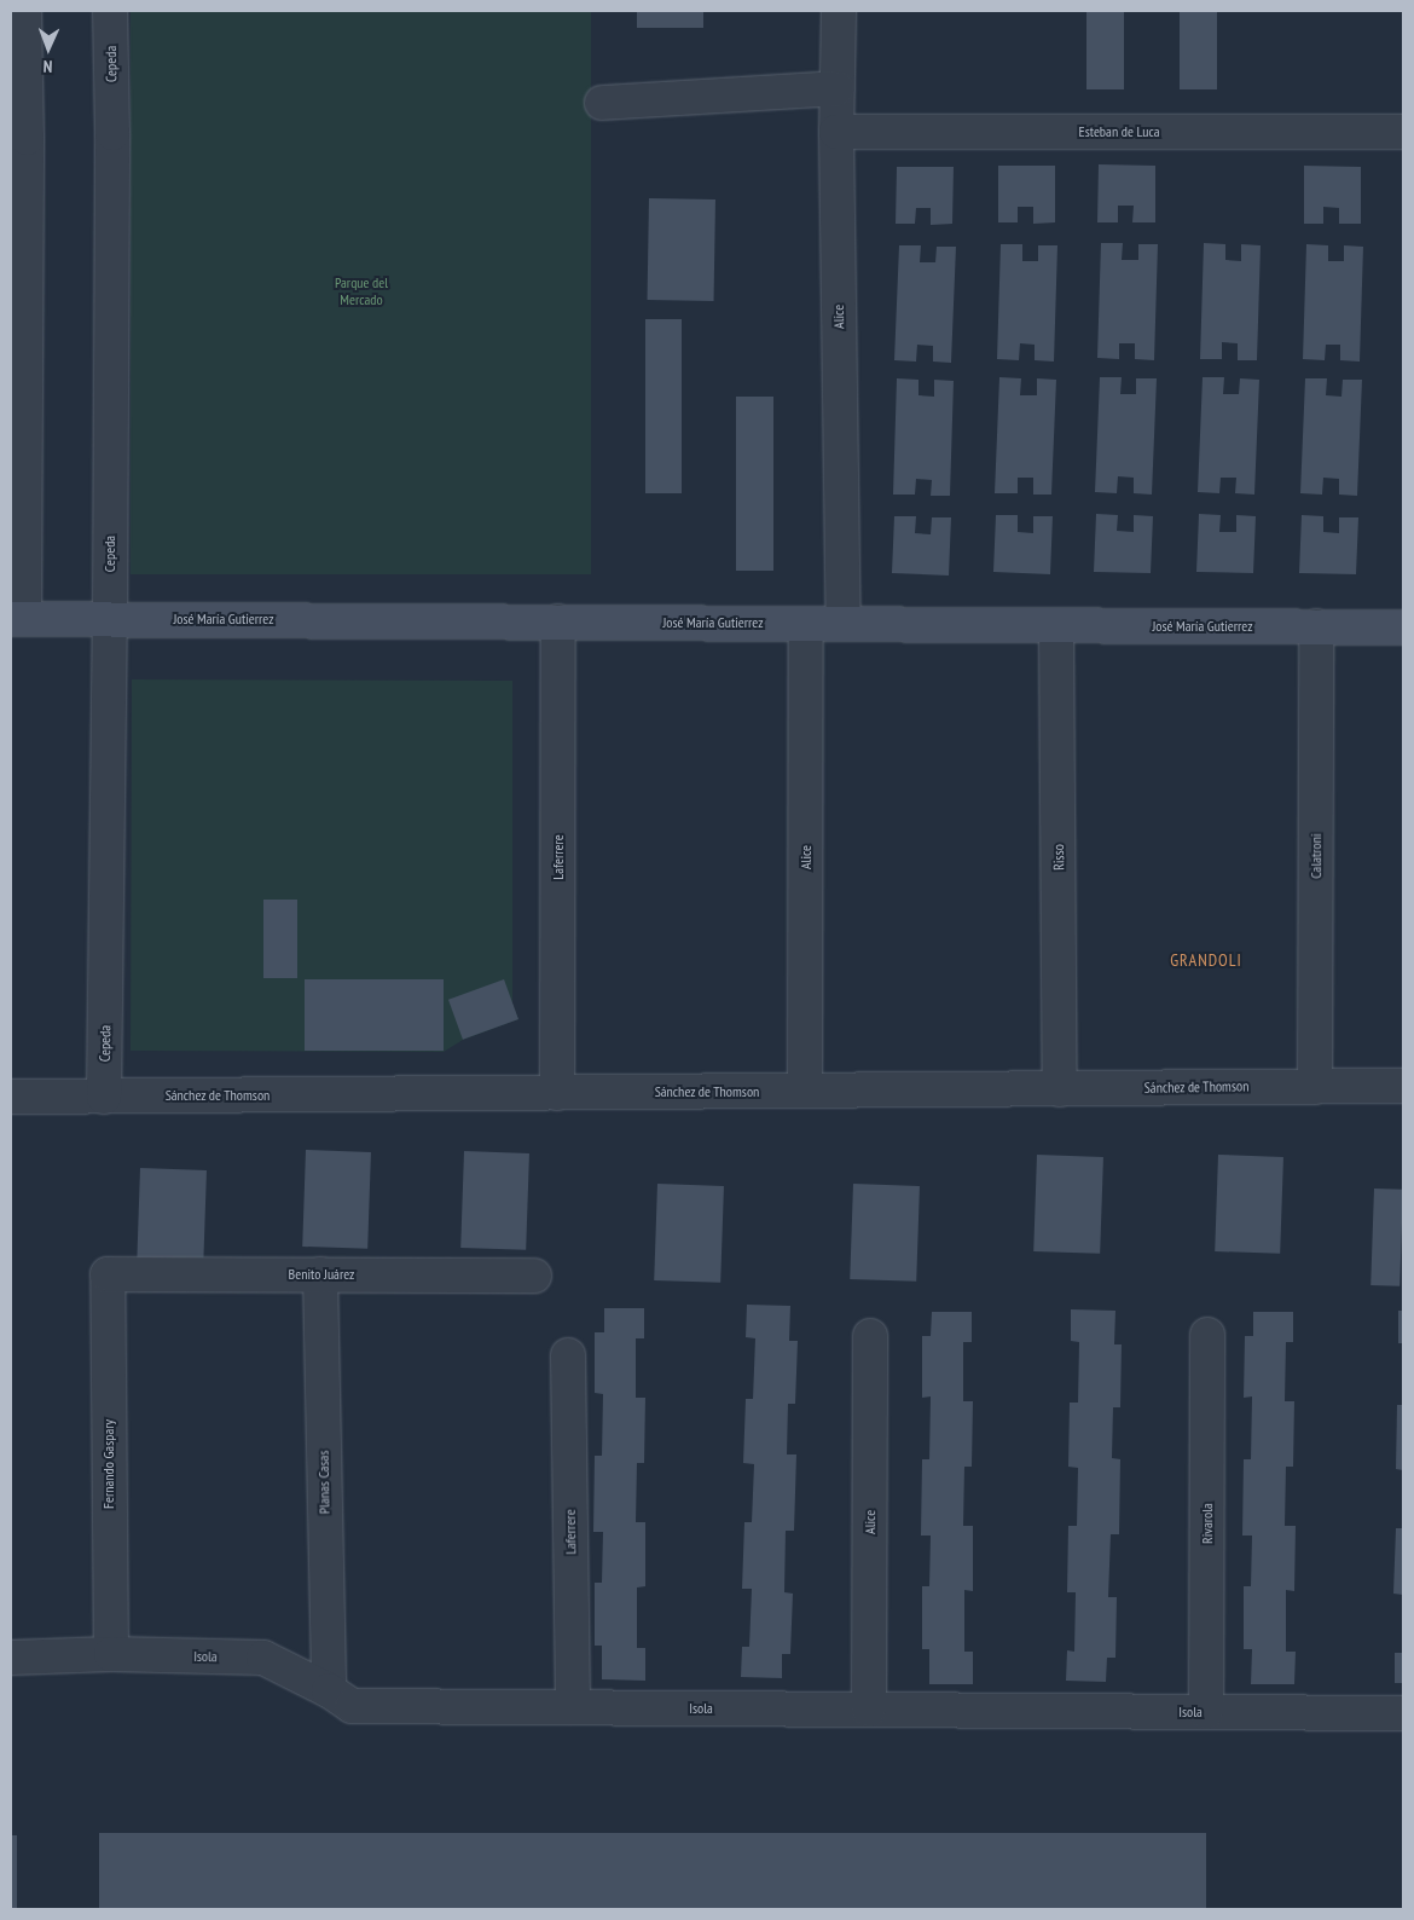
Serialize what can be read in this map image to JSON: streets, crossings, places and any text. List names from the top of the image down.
{
  "streets": {
    "street": [
      "Cepeda",
      "Esteban de Luca",
      "Alice",
      "José María Gutierrez",
      "Calatroni",
      "Laferrere",
      "Risso",
      "Sánchez de Thomson",
      "Benito Juárez",
      "Fernando Gaspary",
      "Planas Casas",
      "Rivarola",
      "Isola"
    ]
  },
  "crossings": [
    ["Cepeda", "José María Gutierrez"],
    ["Cepeda", "Sánchez de Thomson"],
    ["Esteban de Luca", "Alice"],
    ["Alice", "José María Gutierrez"],
    ["Alice", "Sánchez de Thomson"],
    ["Alice", "Isola"],
    ["José María Gutierrez", "Calatroni"],
    ["José María Gutierrez", "Laferrere"],
    ["José María Gutierrez", "Risso"],
    ["Calatroni", "Sánchez de Thomson"],
    ["Laferrere", "Sánchez de Thomson"],
    ["Laferrere", "Isola"],
    ["Risso", "Sánchez de Thomson"],
    ["Benito Juárez", "Fernando Gaspary"],
    ["Benito Juárez", "Planas Casas"],
    ["Fernando Gaspary", "Isola"],
    ["Planas Casas", "Isola"],
    ["Rivarola", "Isola"]
  ],
  "districts": ["GRANDOLI"],
  "parks": ["Parque del Mercado"],
  "north": "bottom"
}
